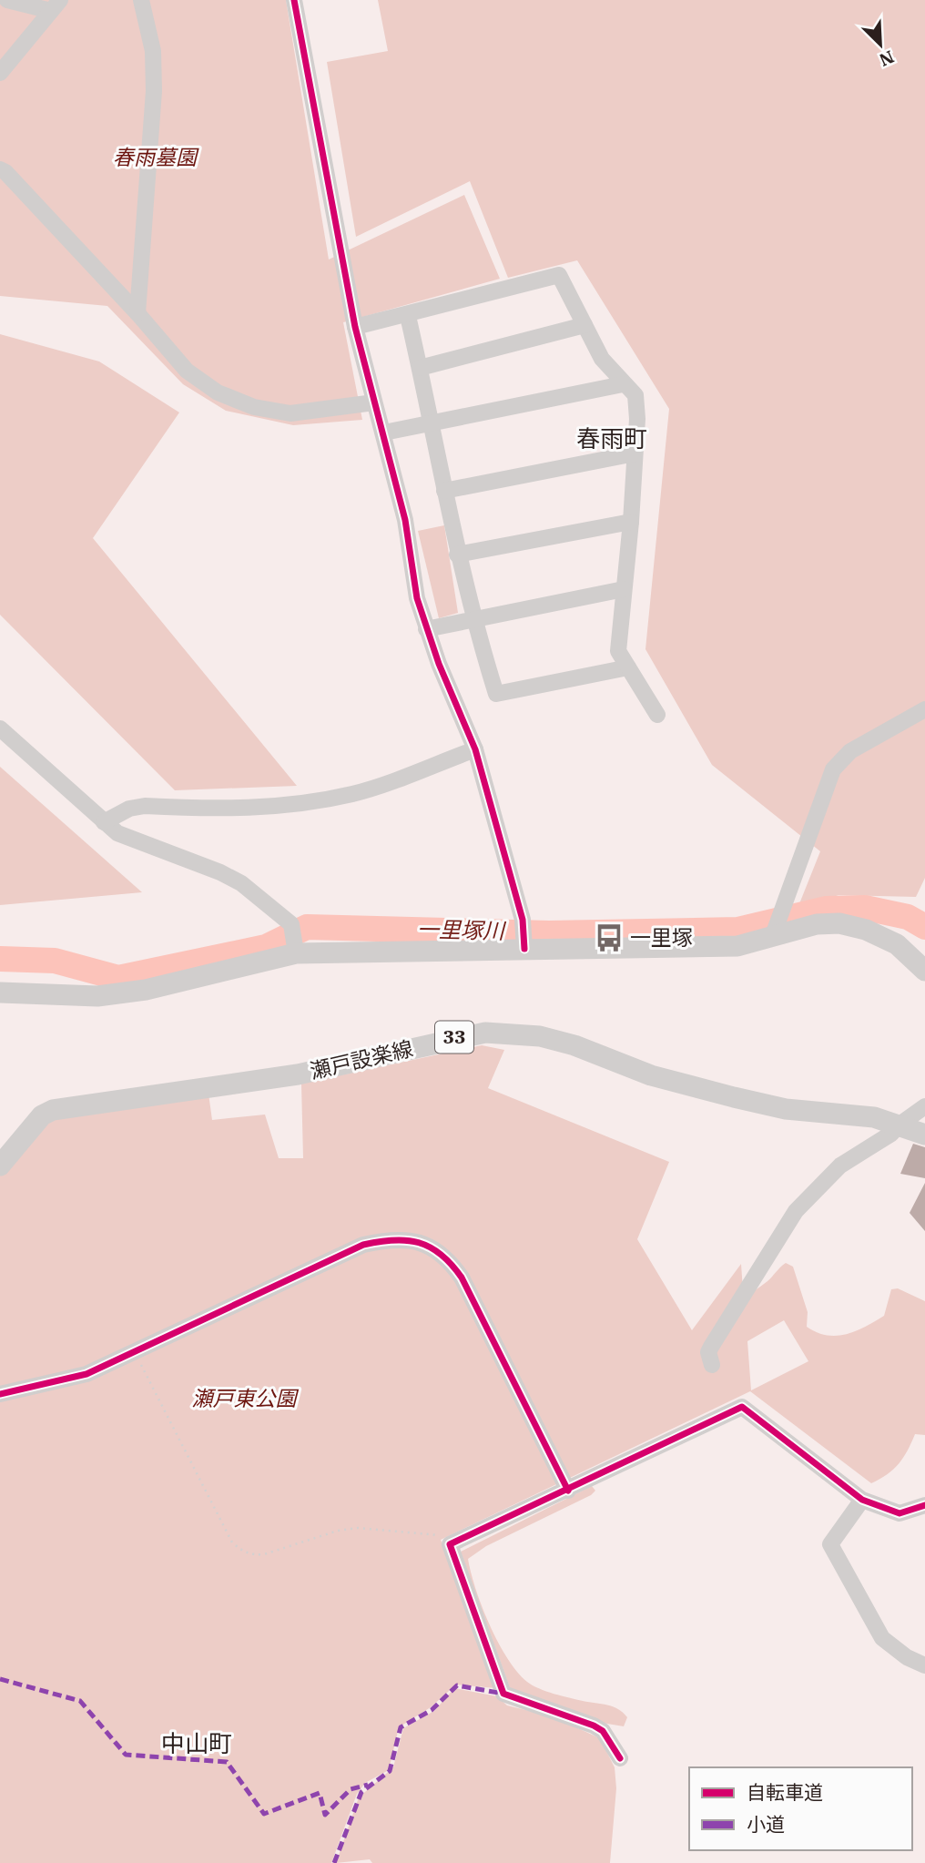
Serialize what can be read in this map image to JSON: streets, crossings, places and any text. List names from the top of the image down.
{
  "streets": {
    "main road": ["33", "瀬戸設楽線"]
  },
  "districts": ["春雨町", "中山町"],
  "water": ["一里塚川"],
  "parks": ["春雨墓園", "瀬戸東公園"],
  "places": {
    "bus stop": ["一里塚"]
  },
  "legend": ["自転車道", "小道"],
  "north": "bottom right"
}
